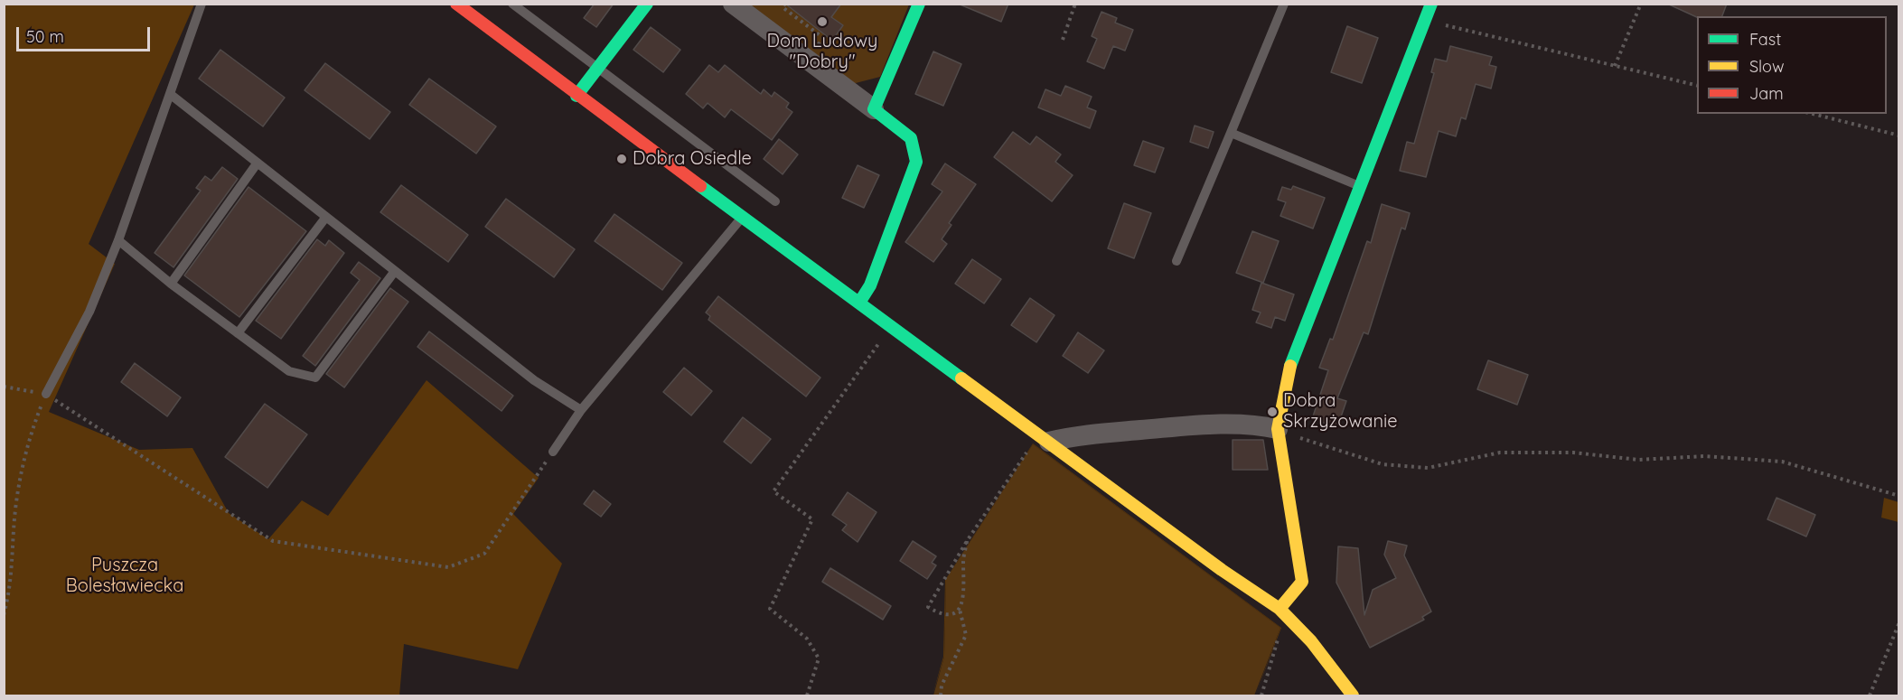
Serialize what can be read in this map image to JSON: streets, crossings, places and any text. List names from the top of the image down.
{
  "parks": ["Puszcza Bolesławiecka"],
  "places": ["Dom Ludowy \"Dobry\"", "Dobra Osiedle", "Dobra Skrzyżowanie"],
  "legend": ["Fast", "Slow", "Jam"],
  "scale_bar": "50 m"
}
